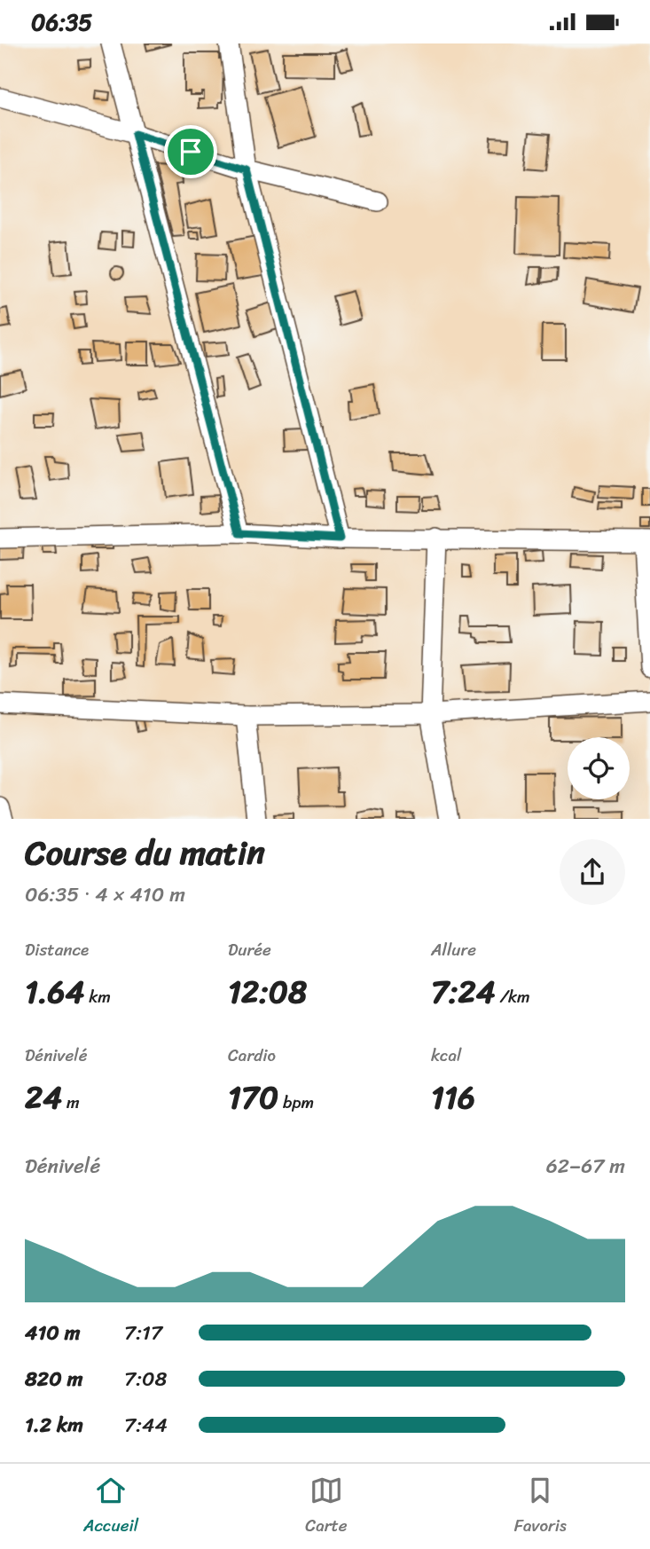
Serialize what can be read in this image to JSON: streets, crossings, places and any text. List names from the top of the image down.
{
  "page": {
    "status": "06:35",
    "heading": ["Course du matin", "06:35 · 4 × 410 m"],
    "stats": [
      ["Distance", "1.64 km"],
      ["Durée", "12:08"],
      ["Allure", "7:24 /km"],
      ["Dénivelé", "24 m"],
      ["Cardio", "170 bpm"],
      ["kcal", "116"]
    ],
    "chart": ["Dénivelé", "62–67 m"],
    "list": [
      {
        "name": "410 m",
        "note": "7:17"
      },
      {
        "name": "820 m",
        "note": "7:08"
      },
      {
        "name": "1.2 km",
        "note": "7:44"
      }
    ],
    "tabs": ["Accueil", "Carte", "Favoris"]
  }
}
